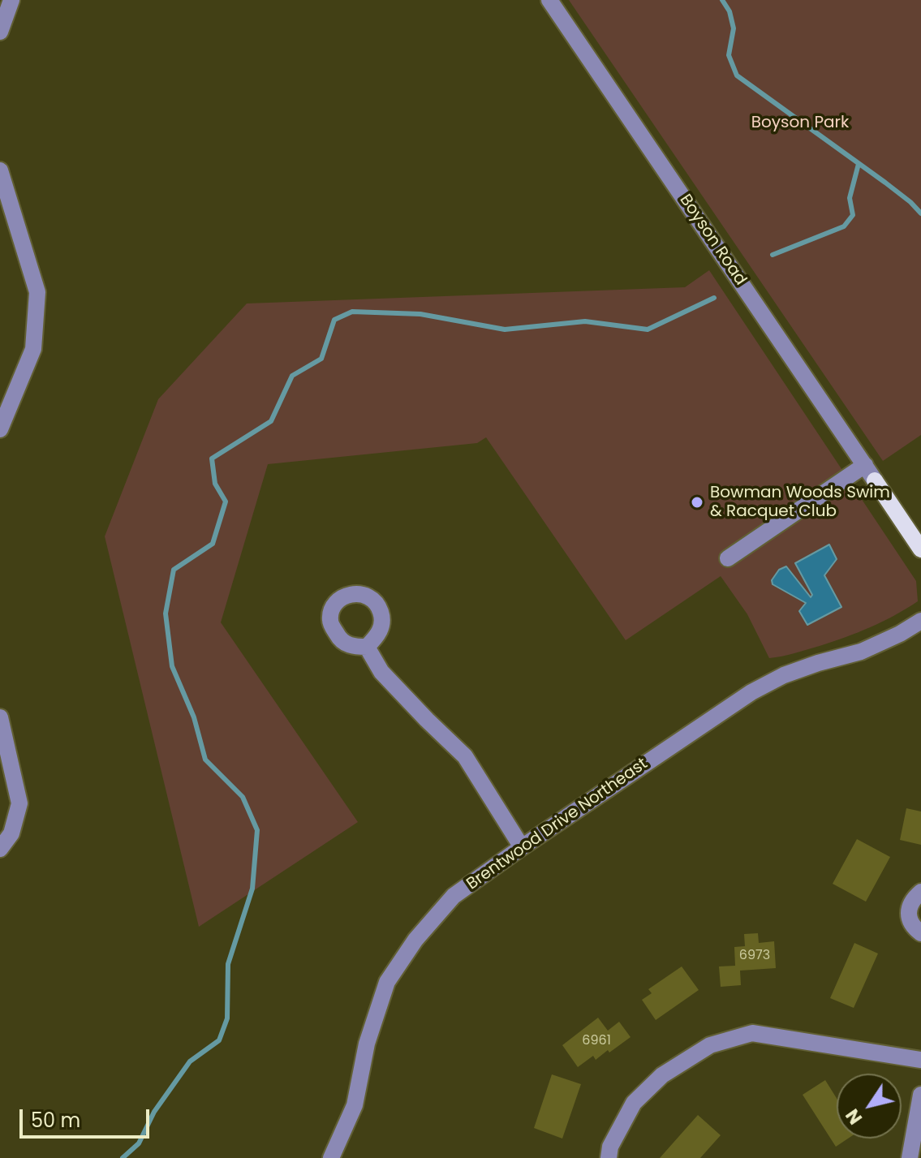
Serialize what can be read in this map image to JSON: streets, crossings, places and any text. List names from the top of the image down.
{
  "streets": {
    "street": ["Boyson Road", "Brentwood Drive Northeast"]
  },
  "parks": ["Boyson Park"],
  "places": ["Bowman Woods Swim & Racquet Club"],
  "house_numbers": ["6973", "6961"],
  "scale_bar": "50 m",
  "north": "bottom left"
}
